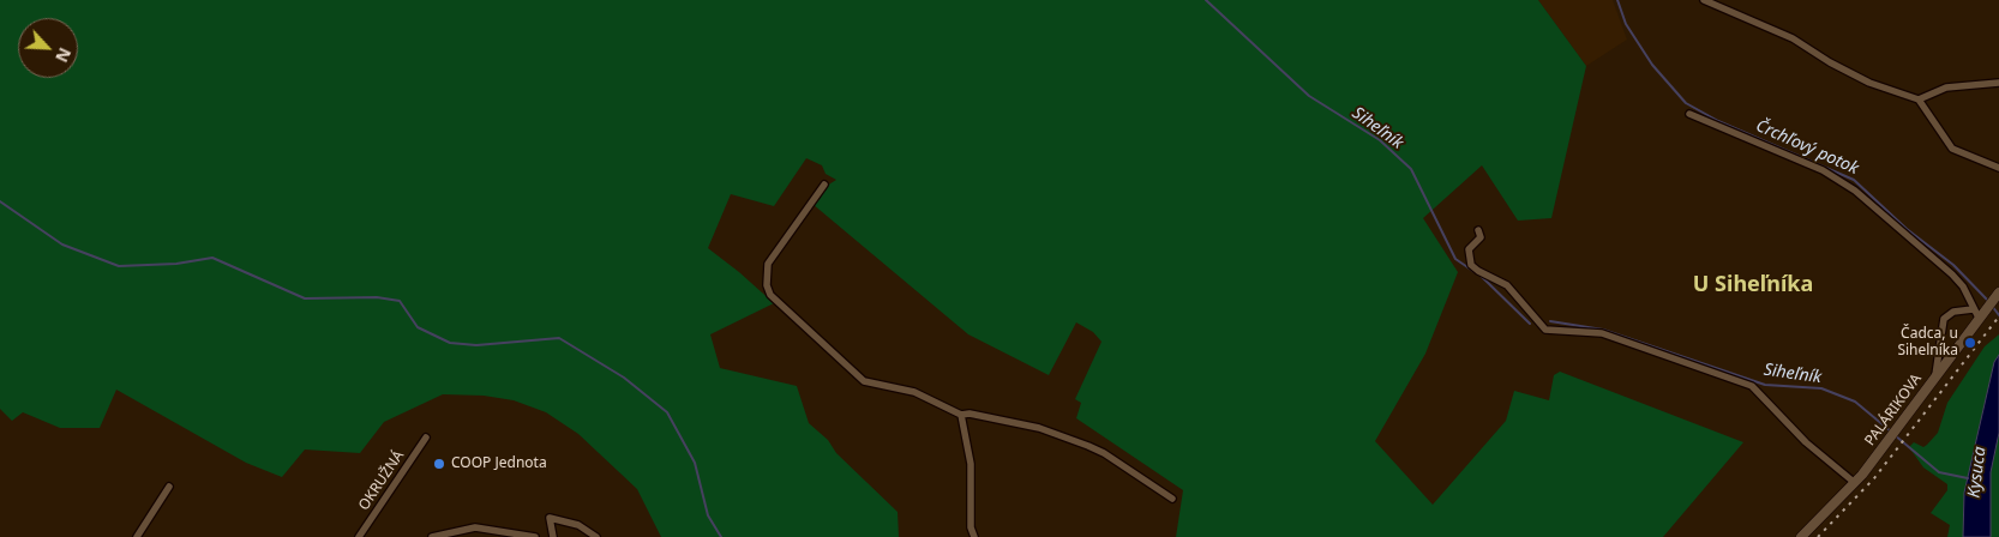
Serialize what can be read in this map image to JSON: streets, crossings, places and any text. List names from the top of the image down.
{
  "streets": {
    "main road": ["PALÁRIKOVA"],
    "street": ["OKRUŽNÁ"]
  },
  "districts": ["U Siheľníka"],
  "water": ["Siheľník", "Črchľový potok", "Kysuca"],
  "places": ["Čadca, u Sihelníka", "COOP Jednota"],
  "north": "bottom right"
}
